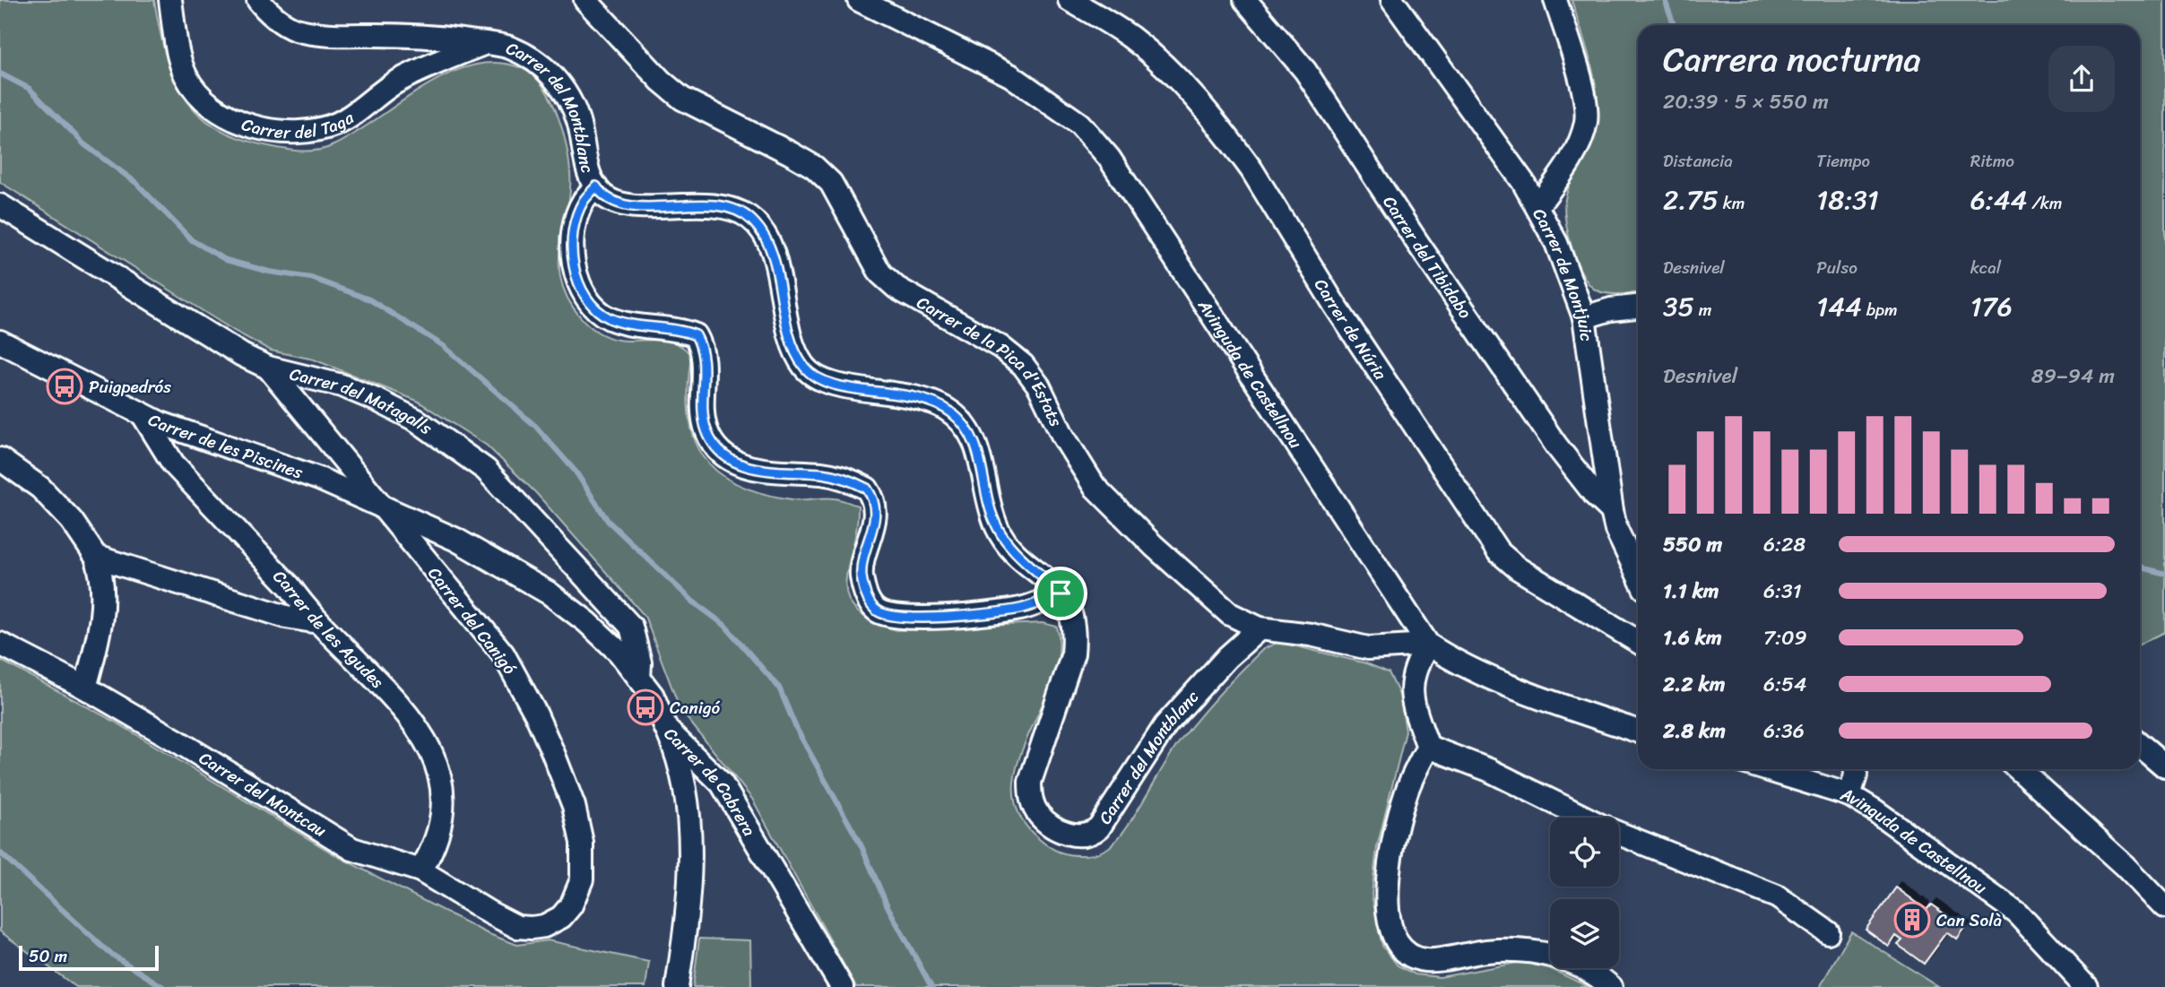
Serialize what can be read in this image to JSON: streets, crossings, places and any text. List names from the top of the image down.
{
  "streets": {
    "street": [
      "Carrer del Montblanc",
      "Carrer del Taga",
      "Carrer del Tibidabo",
      "Carrer de Montjuic",
      "Carrer de Núria",
      "Carrer de la Pica d'Estats",
      "Avinguda de Castellnou",
      "Carrer del Matagalls",
      "Carrer de les Piscines",
      "Carrer del Canigó",
      "Carrer de les Agudes",
      "Carrer de Cabrera",
      "Carrer del Montcau"
    ]
  },
  "crossings": [
    ["Carrer del Montblanc", "Carrer del Taga"],
    ["Carrer del Montblanc", "Carrer de la Pica d'Estats"],
    ["Carrer del Tibidabo", "Carrer de Montjuic"],
    ["Carrer de la Pica d'Estats", "Avinguda de Castellnou"],
    ["Carrer del Matagalls", "Carrer del Canigó"],
    ["Carrer del Matagalls", "Carrer de Cabrera"],
    ["Carrer de les Piscines", "Carrer del Canigó"],
    ["Carrer de les Piscines", "Carrer de les Agudes"],
    ["Carrer de les Piscines", "Carrer de Cabrera"],
    ["Carrer del Canigó", "Carrer de Cabrera"],
    ["Carrer del Canigó", "Carrer del Montcau"],
    ["Carrer de les Agudes", "Carrer del Montcau"]
  ],
  "places": {
    "bus stop": ["Puigpedrós", "Canigó"],
    "building": ["Can Solà"]
  },
  "scale_bar": "50 m",
  "page": {
    "heading": ["Carrera nocturna", "20:39 · 5 × 550 m"],
    "stats": [
      ["Distancia", "2.75 km"],
      ["Tiempo", "18:31"],
      ["Ritmo", "6:44 /km"],
      ["Desnivel", "35 m"],
      ["Pulso", "144 bpm"],
      ["kcal", "176"]
    ],
    "chart": ["Desnivel", "89–94 m"],
    "list": [
      {
        "name": "550 m",
        "note": "6:28"
      },
      {
        "name": "1.1 km",
        "note": "6:31"
      },
      {
        "name": "1.6 km",
        "note": "7:09"
      },
      {
        "name": "2.2 km",
        "note": "6:54"
      },
      {
        "name": "2.8 km",
        "note": "6:36"
      }
    ],
    "scale": "50 m"
  }
}
